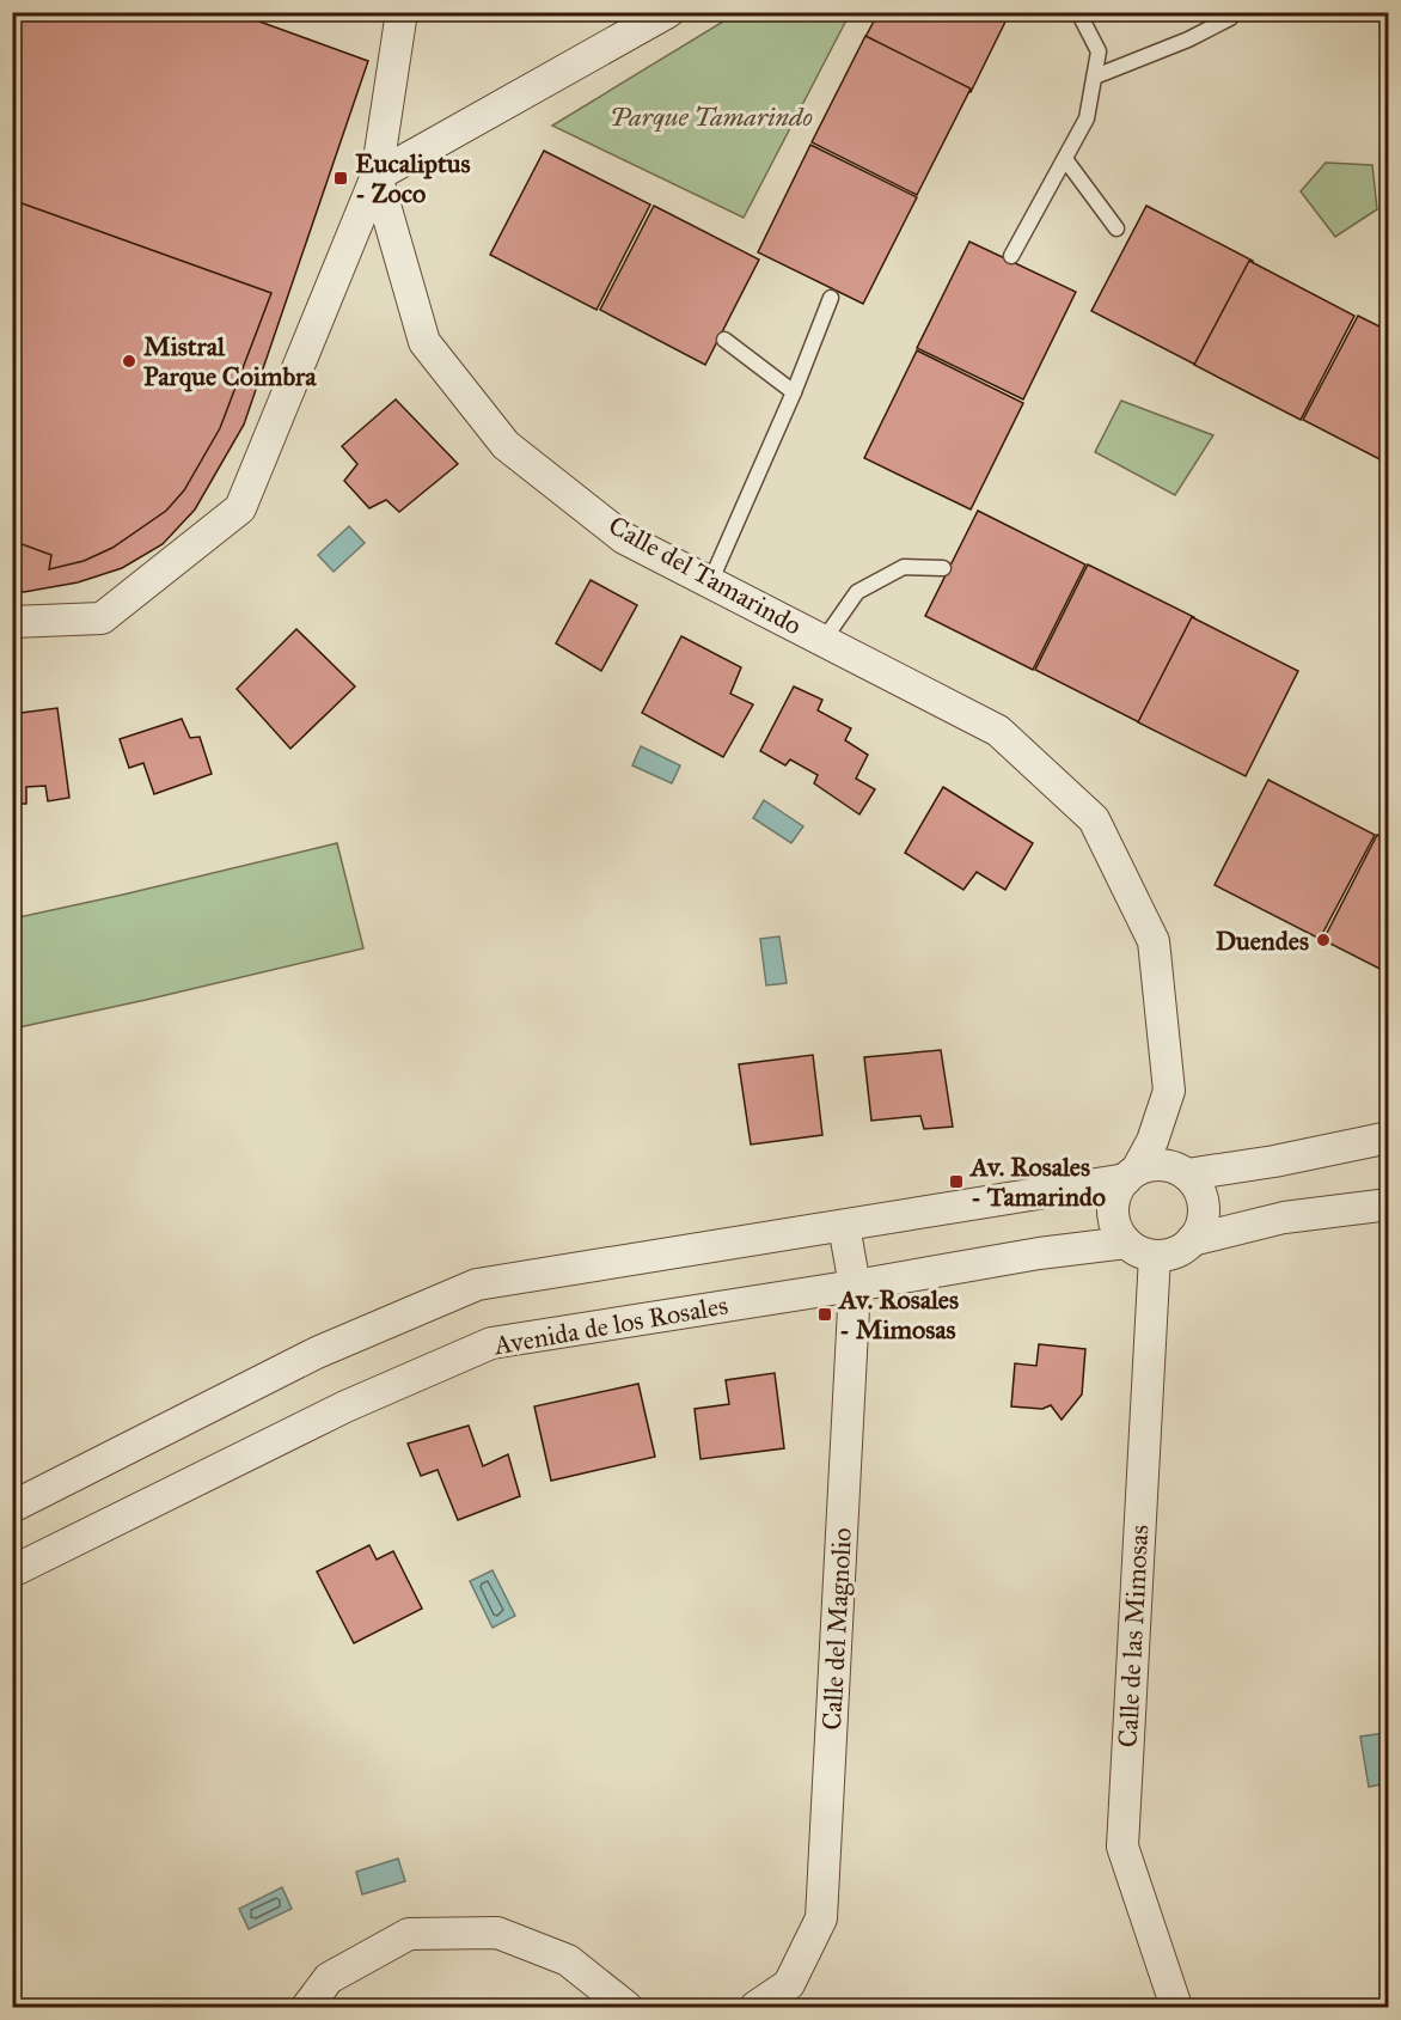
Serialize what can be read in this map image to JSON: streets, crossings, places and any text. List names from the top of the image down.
{
  "streets": {
    "street": [
      "Calle del Tamarindo",
      "Avenida de los Rosales",
      "Calle del Magnolio",
      "Calle de las Mimosas"
    ]
  },
  "crossings": [
    ["Calle del Tamarindo", "Avenida de los Rosales"],
    ["Calle del Tamarindo", "Calle de las Mimosas"],
    ["Avenida de los Rosales", "Calle del Magnolio"],
    ["Avenida de los Rosales", "Calle de las Mimosas"]
  ],
  "parks": ["Parque Tamarindo"],
  "places": {
    "transit": ["Eucaliptus - Zoco", "Av. Rosales - Tamarindo", "Av. Rosales - Mimosas"],
    "other": ["Mistral Parque Coimbra", "Duendes"]
  }
}
